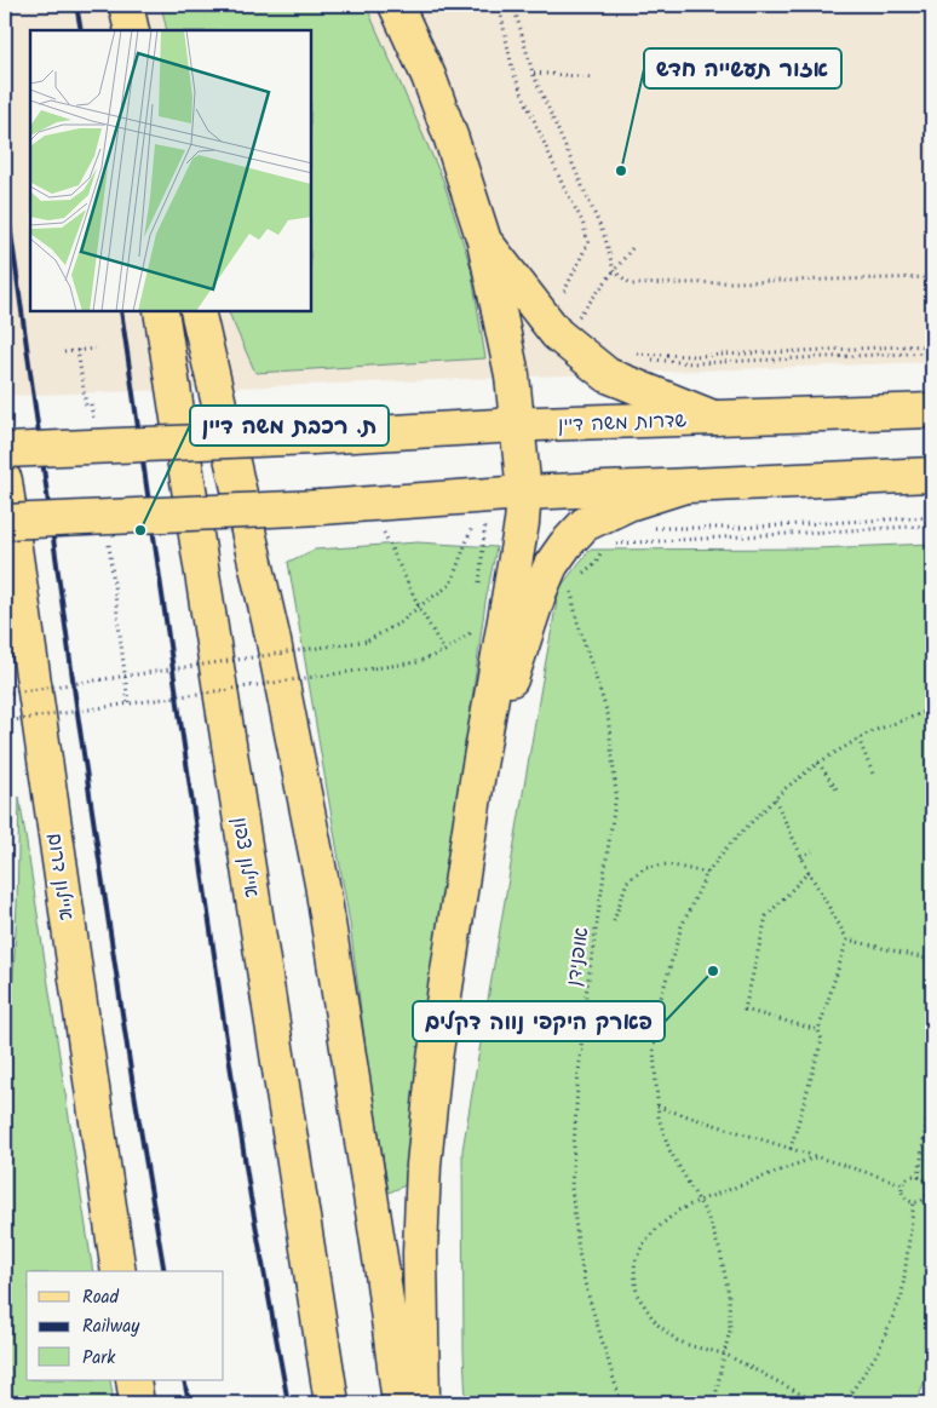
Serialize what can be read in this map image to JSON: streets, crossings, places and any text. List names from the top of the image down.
{
  "streets": {
    "main road": ["שדרות משה דיין", "איילון צפון", "איילון דרום"],
    "path": ["אופנידן"]
  },
  "places": ["אזור תעשייה חדש", "ת. רכבת משה דיין", "פארק היקפי נווה דקלים"],
  "legend": ["Road", "Railway", "Park"]
}
